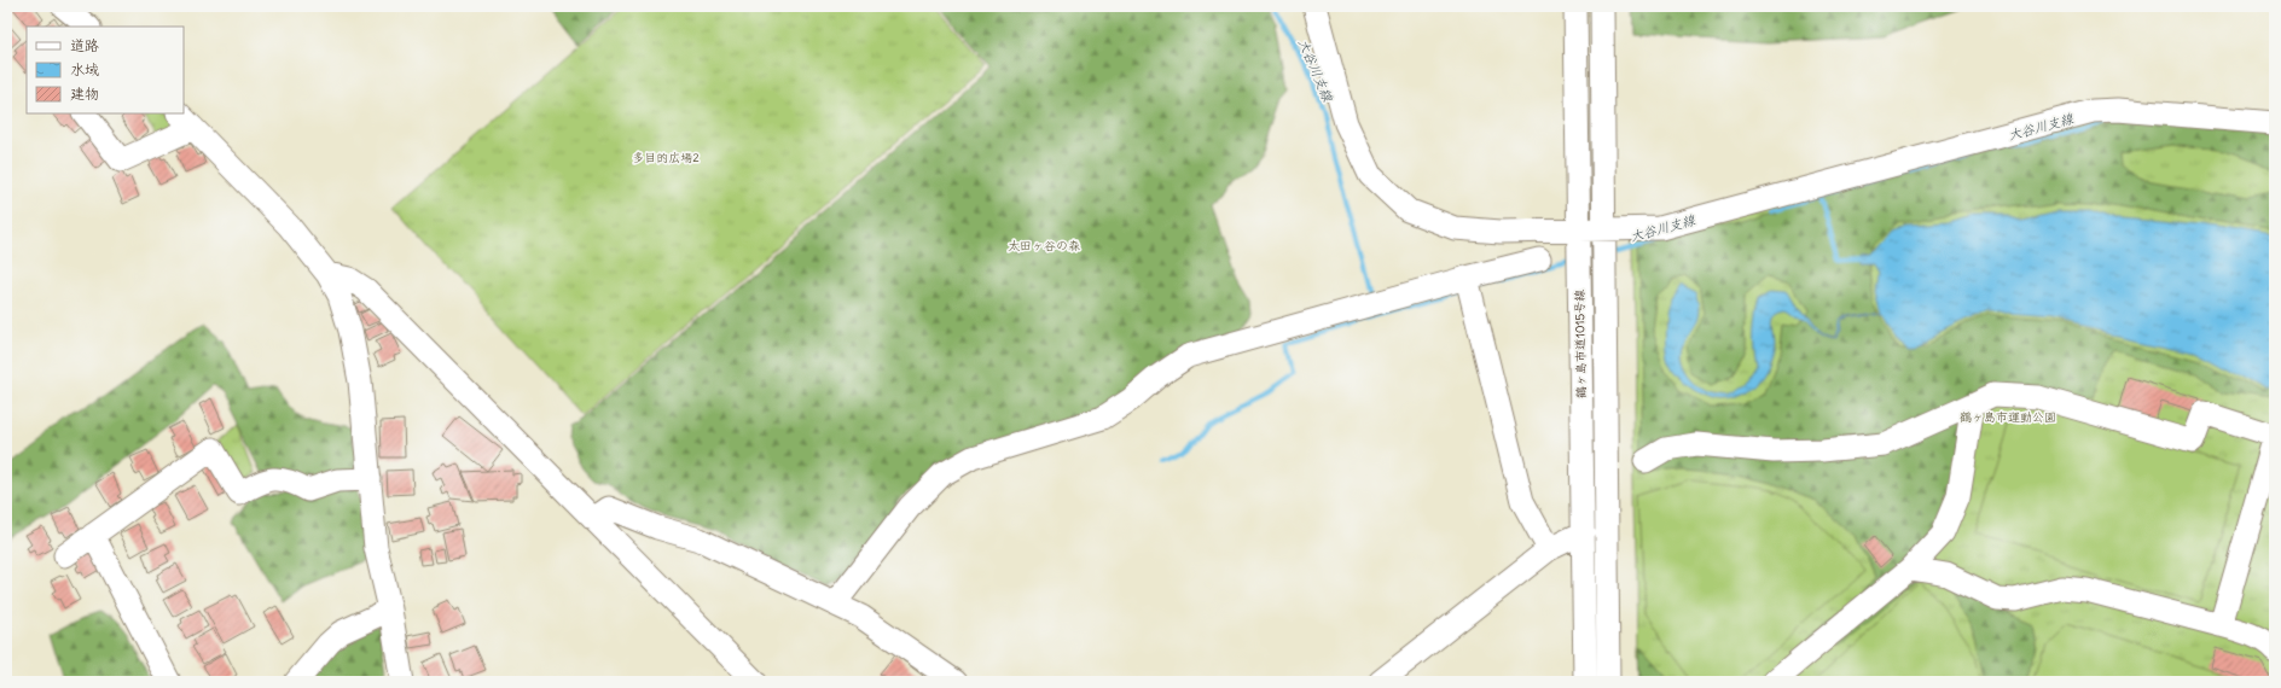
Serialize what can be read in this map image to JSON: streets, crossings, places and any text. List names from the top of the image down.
{
  "streets": {
    "street": ["鶴ヶ島市道1015号線"]
  },
  "water": ["大谷川支線"],
  "parks": ["多目的広場2", "太田ヶ谷の森", "鶴ヶ島市運動公園"],
  "legend": ["道路", "水域", "建物"]
}
